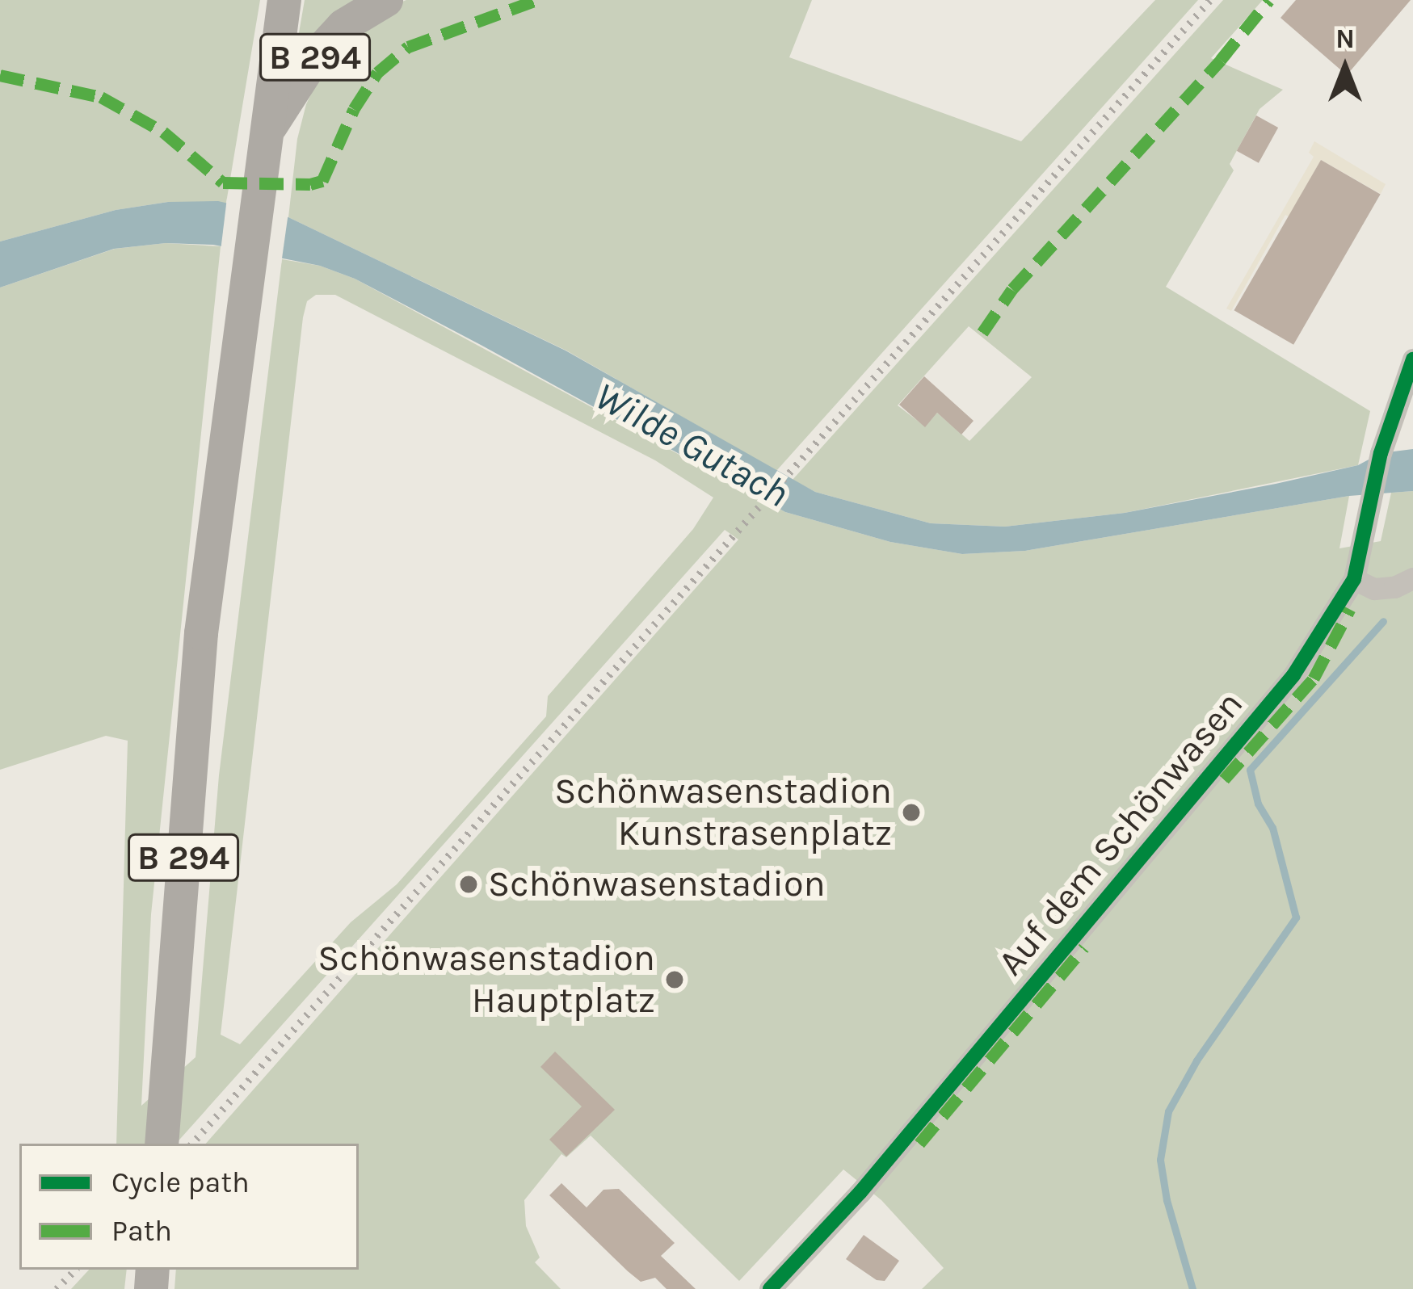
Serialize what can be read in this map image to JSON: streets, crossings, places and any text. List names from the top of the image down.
{
  "streets": {
    "highway": ["B 294"],
    "street": ["Auf dem Schönwasen"]
  },
  "water": ["Wilde Gutach"],
  "places": ["Schönwasenstadion Kunstrasenplatz", "Schönwasenstadion", "Schönwasenstadion Hauptplatz"],
  "legend": ["Cycle path", "Path"],
  "north": "top"
}
